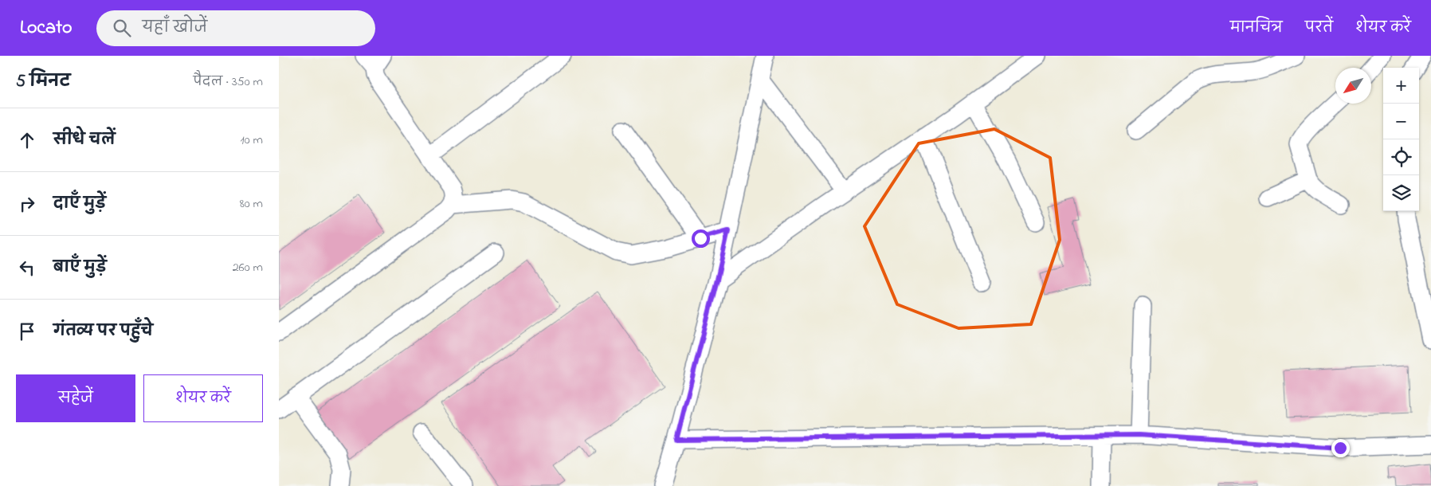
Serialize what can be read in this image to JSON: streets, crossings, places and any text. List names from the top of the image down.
{
  "north": "bottom left",
  "page": {
    "header": "Locato",
    "search": "यहाँ खोजें",
    "nav": ["मानचित्र", "परतें", "शेयर करें"],
    "heading": ["5 मिनट", "पैदल · 350 m"],
    "map_buttons": ["+", "−"],
    "list": [
      ["सीधे चलें", "10 m"],
      ["दाएँ मुड़ें", "80 m"],
      ["बाएँ मुड़ें", "260 m"],
      "गंतव्य पर पहुँचे"
    ],
    "buttons": ["सहेजें", "शेयर करें"]
  }
}
